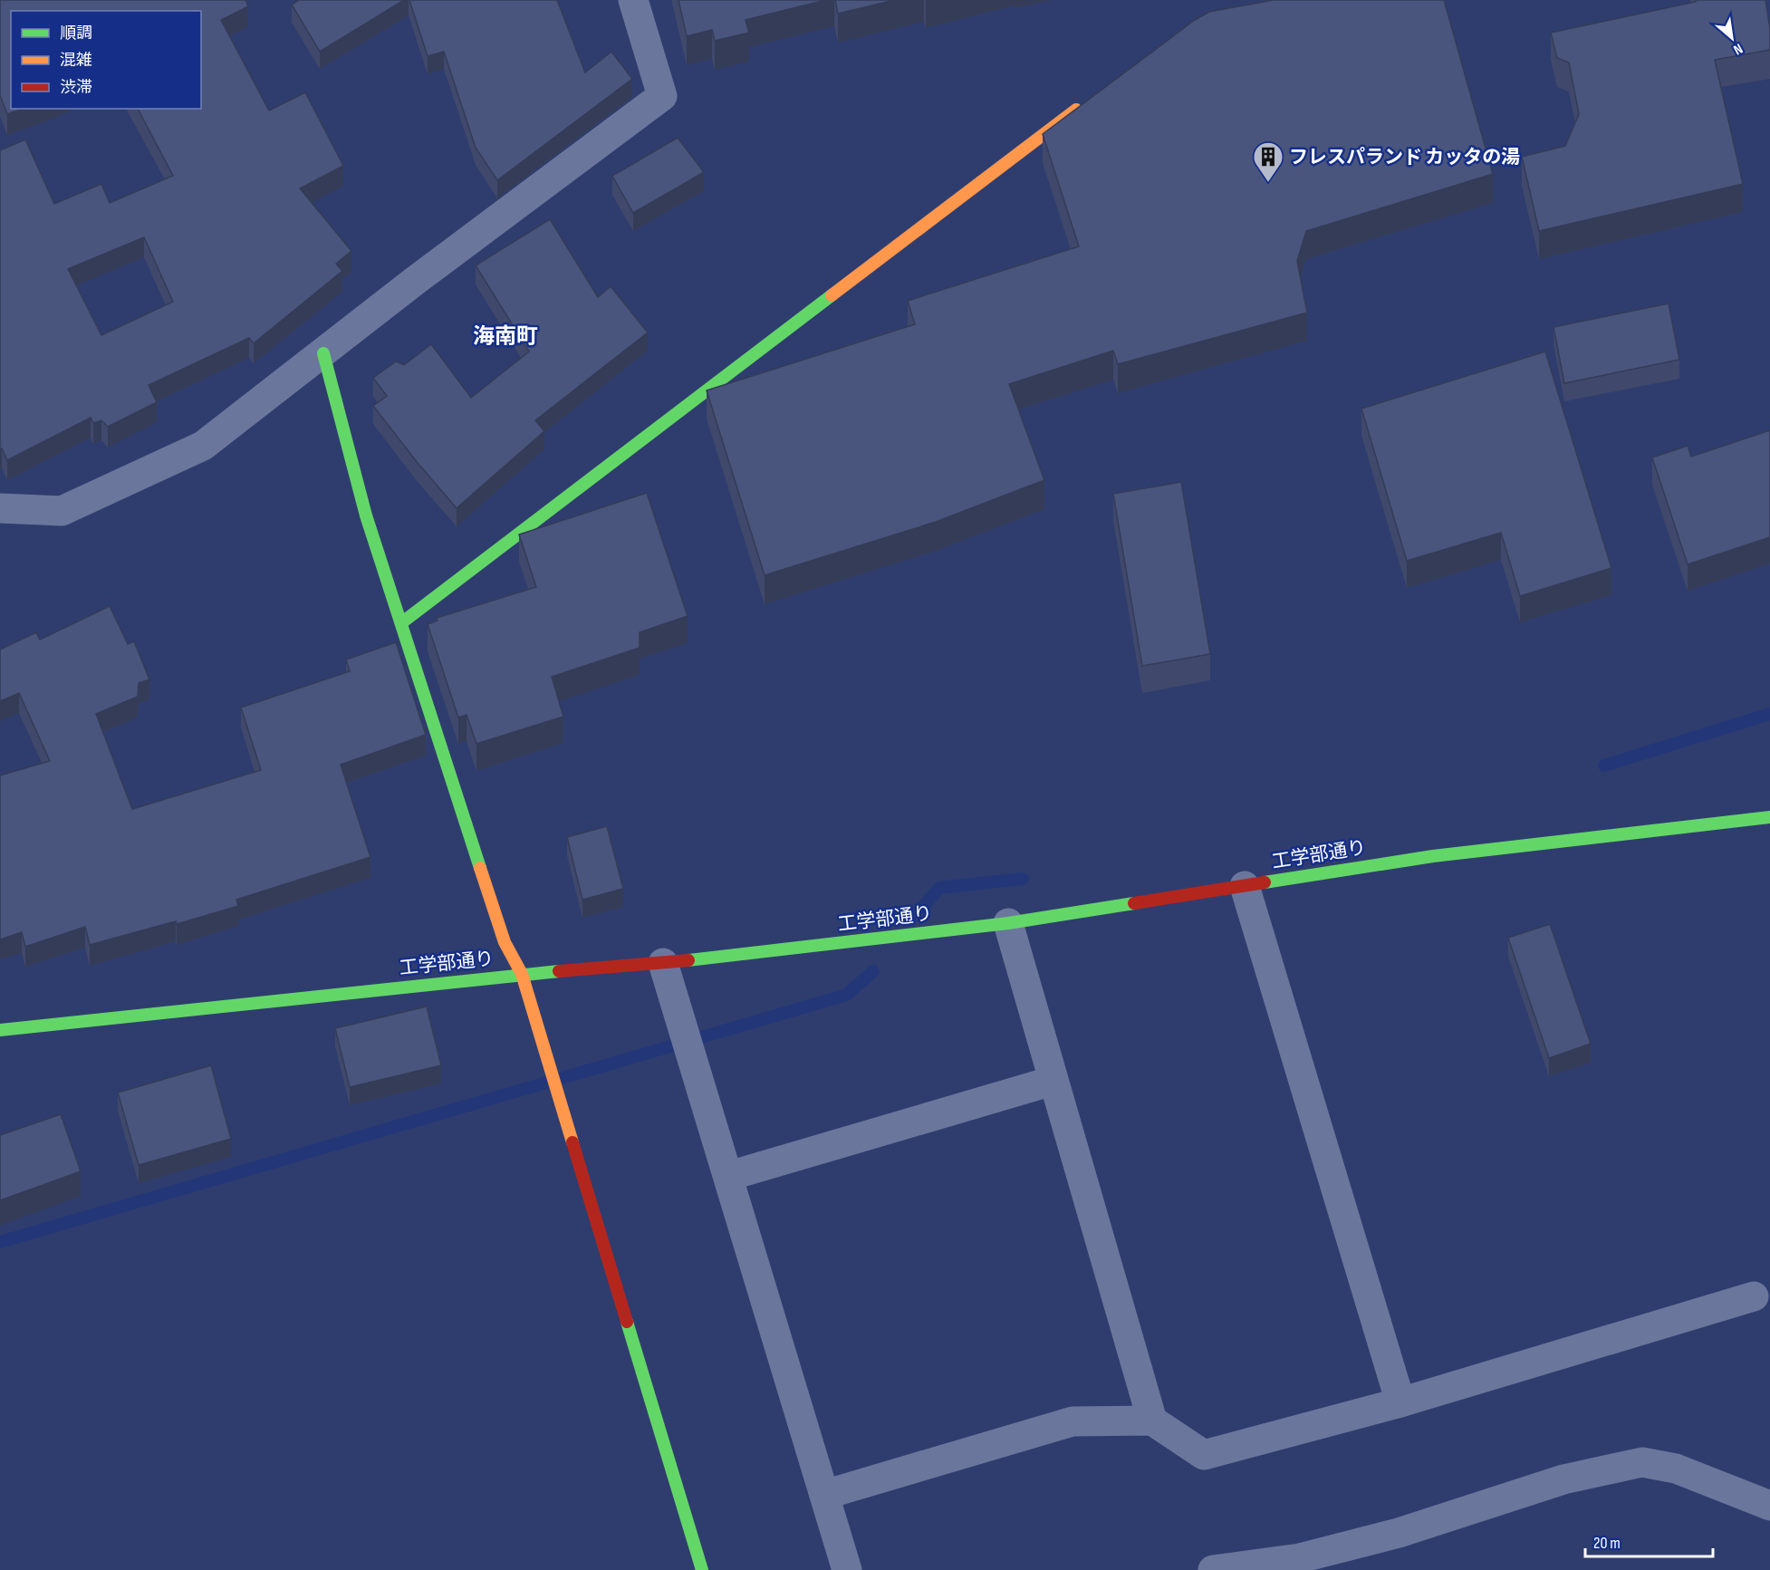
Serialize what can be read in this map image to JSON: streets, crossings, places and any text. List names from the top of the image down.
{
  "streets": {
    "street": ["工学部通り"]
  },
  "districts": ["海南町"],
  "places": {
    "building": ["フレスパランド カッタの湯"]
  },
  "legend": ["順調", "混雑", "渋滞"],
  "scale_bar": "20 m",
  "north": "bottom right"
}
